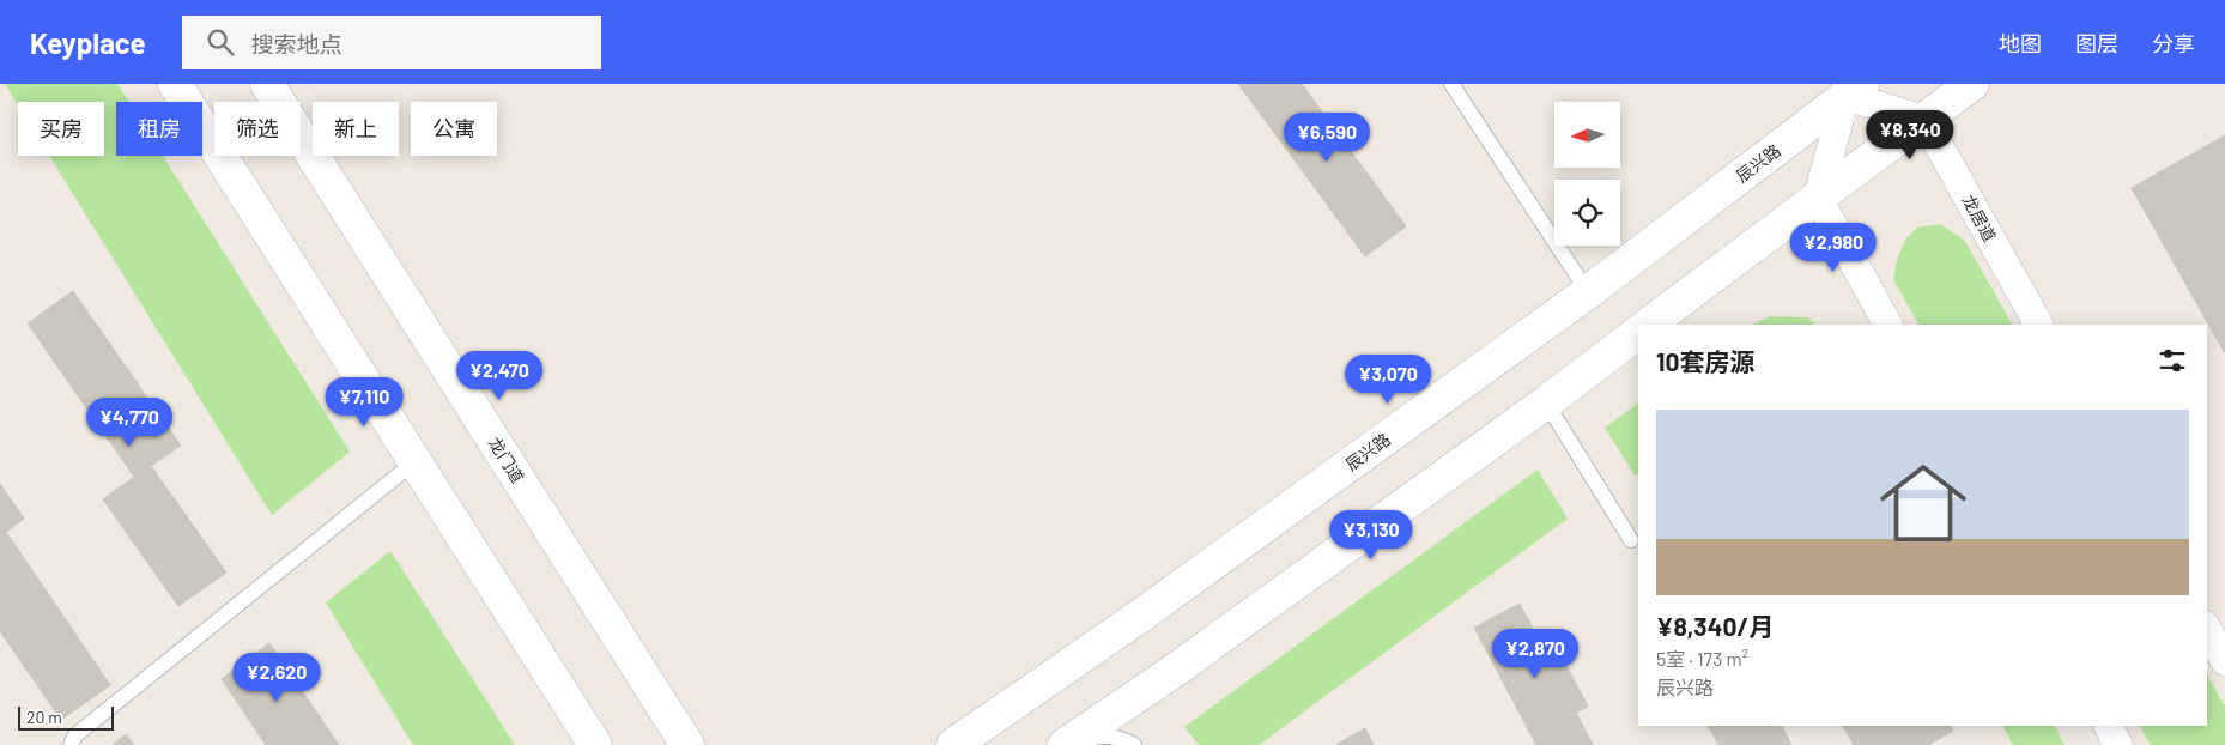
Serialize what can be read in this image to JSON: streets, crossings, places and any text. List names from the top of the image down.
{
  "streets": {
    "main road": ["辰兴路", "龙门道"],
    "street": ["龙居道"]
  },
  "scale_bar": "20 m",
  "north": "left",
  "page": {
    "header": "Keyplace",
    "search": "搜索地点",
    "nav": ["地图", "图层", "分享"],
    "chip": [
      "买房",
      "租房",
      "筛选",
      "新上",
      "公寓"
    ],
    "price": [
      "¥8,340",
      "¥6,590",
      "¥2,980",
      "¥2,470",
      "¥3,070",
      "¥7,110",
      "¥4,770",
      "¥3,130",
      "¥2,870",
      "¥2,620"
    ],
    "heading": "10套房源",
    "list": [
      {
        "name": "¥8,340/月",
        "note": "5室 · 173 m² · 辰兴路"
      }
    ],
    "scale": "20 m"
  }
}
